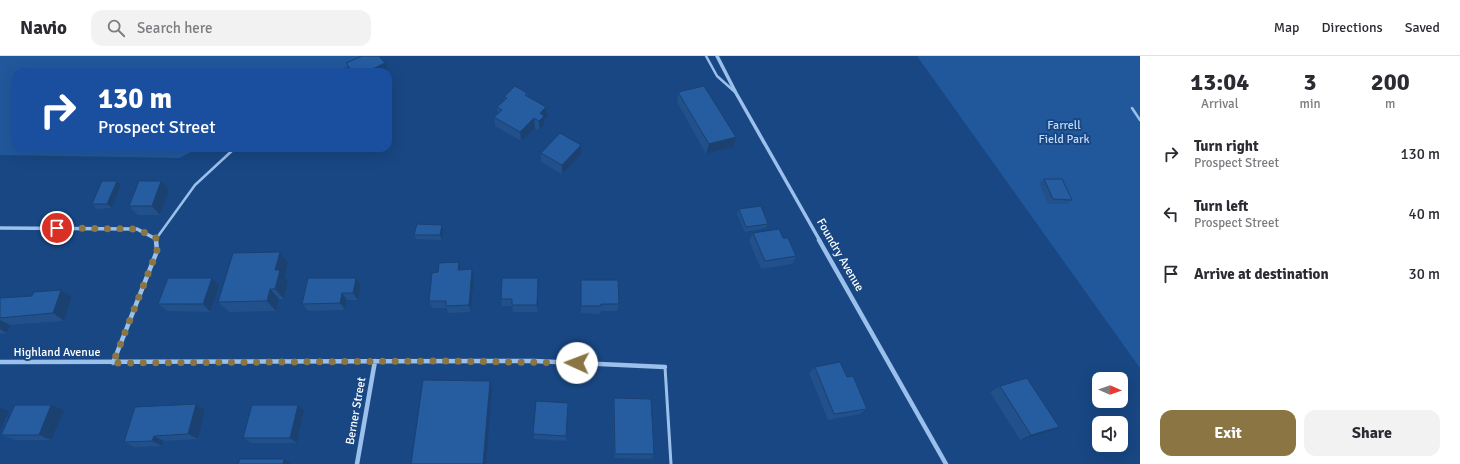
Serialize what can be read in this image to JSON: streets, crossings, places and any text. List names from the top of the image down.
{
  "streets": {
    "street": ["Foundry Avenue", "Highland Avenue", "Berner Street"]
  },
  "crossings": [
    ["Highland Avenue", "Berner Street"]
  ],
  "parks": ["Farrell Field Park"],
  "north": "right",
  "page": {
    "header": "Navio",
    "search": "Search here",
    "nav": ["Map", "Directions", "Saved"],
    "eta": [
      "13:04",
      "Arrival",
      "3",
      "min",
      "200",
      "m"
    ],
    "turn": ["130 m", "Prospect Street"],
    "list": [
      {
        "name": "Turn right",
        "note": "Prospect Street",
        "value": "130 m"
      },
      {
        "name": "Turn left",
        "note": "Prospect Street",
        "value": "40 m"
      },
      {
        "name": "Arrive at destination",
        "value": "30 m"
      }
    ],
    "buttons": ["Exit", "Share"]
  }
}
